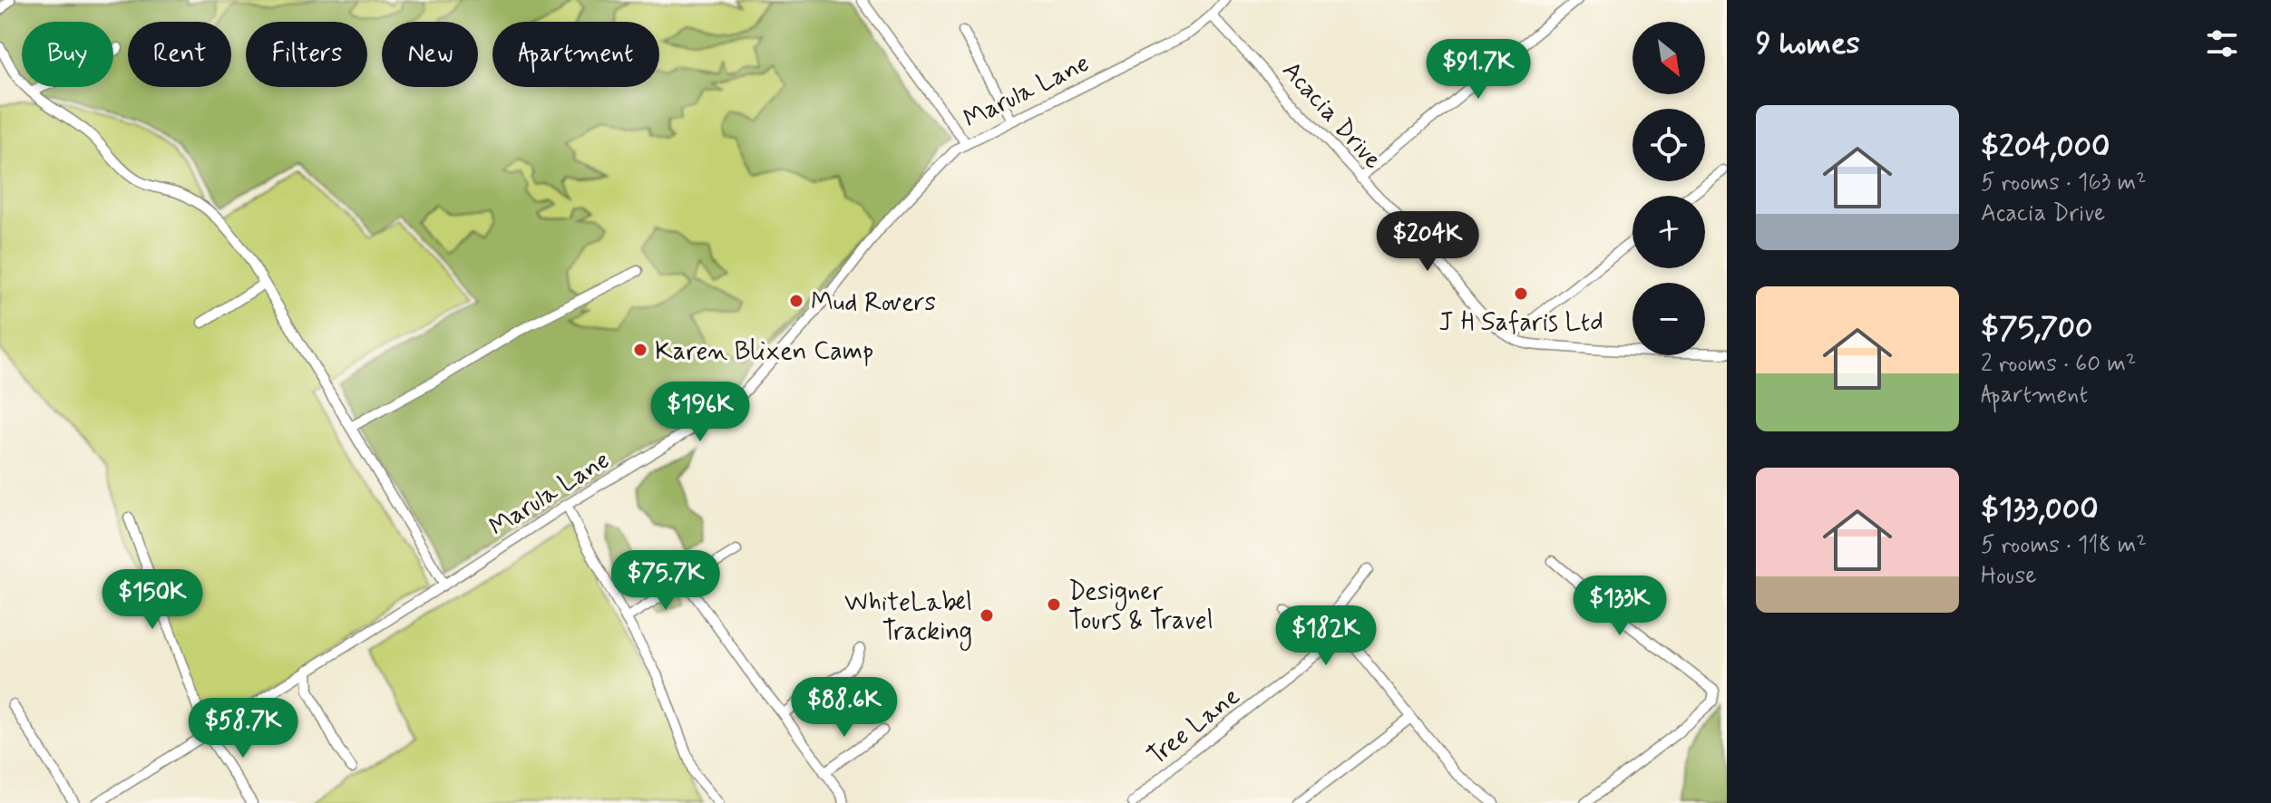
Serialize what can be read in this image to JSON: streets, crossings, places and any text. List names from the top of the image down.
{
  "streets": {
    "street": ["Marula Lane", "Acacia Drive", "Tree Lane"]
  },
  "crossings": [
    ["Marula Lane", "Acacia Drive"]
  ],
  "places": [
    "J H Safaris Ltd",
    "Mud Rovers",
    "Karen Blixen Camp",
    "Designer Tours & Travel",
    "WhiteLabel Tracking"
  ],
  "north": "bottom right",
  "page": {
    "heading": "9 homes",
    "map_buttons": ["+", "−"],
    "chip": [
      "Buy",
      "Rent",
      "Filters",
      "New",
      "Apartment"
    ],
    "price": [
      "$91.7K",
      "$204K",
      "$196K",
      "$75.7K",
      "$150K",
      "$133K",
      "$182K",
      "$88.6K",
      "$58.7K"
    ],
    "list": [
      {
        "name": "$204,000",
        "note": "5 rooms · 163 m² · Acacia Drive"
      },
      {
        "name": "$75,700",
        "note": "2 rooms · 60 m² · Apartment"
      },
      {
        "name": "$133,000",
        "note": "5 rooms · 118 m² · House"
      }
    ]
  }
}
